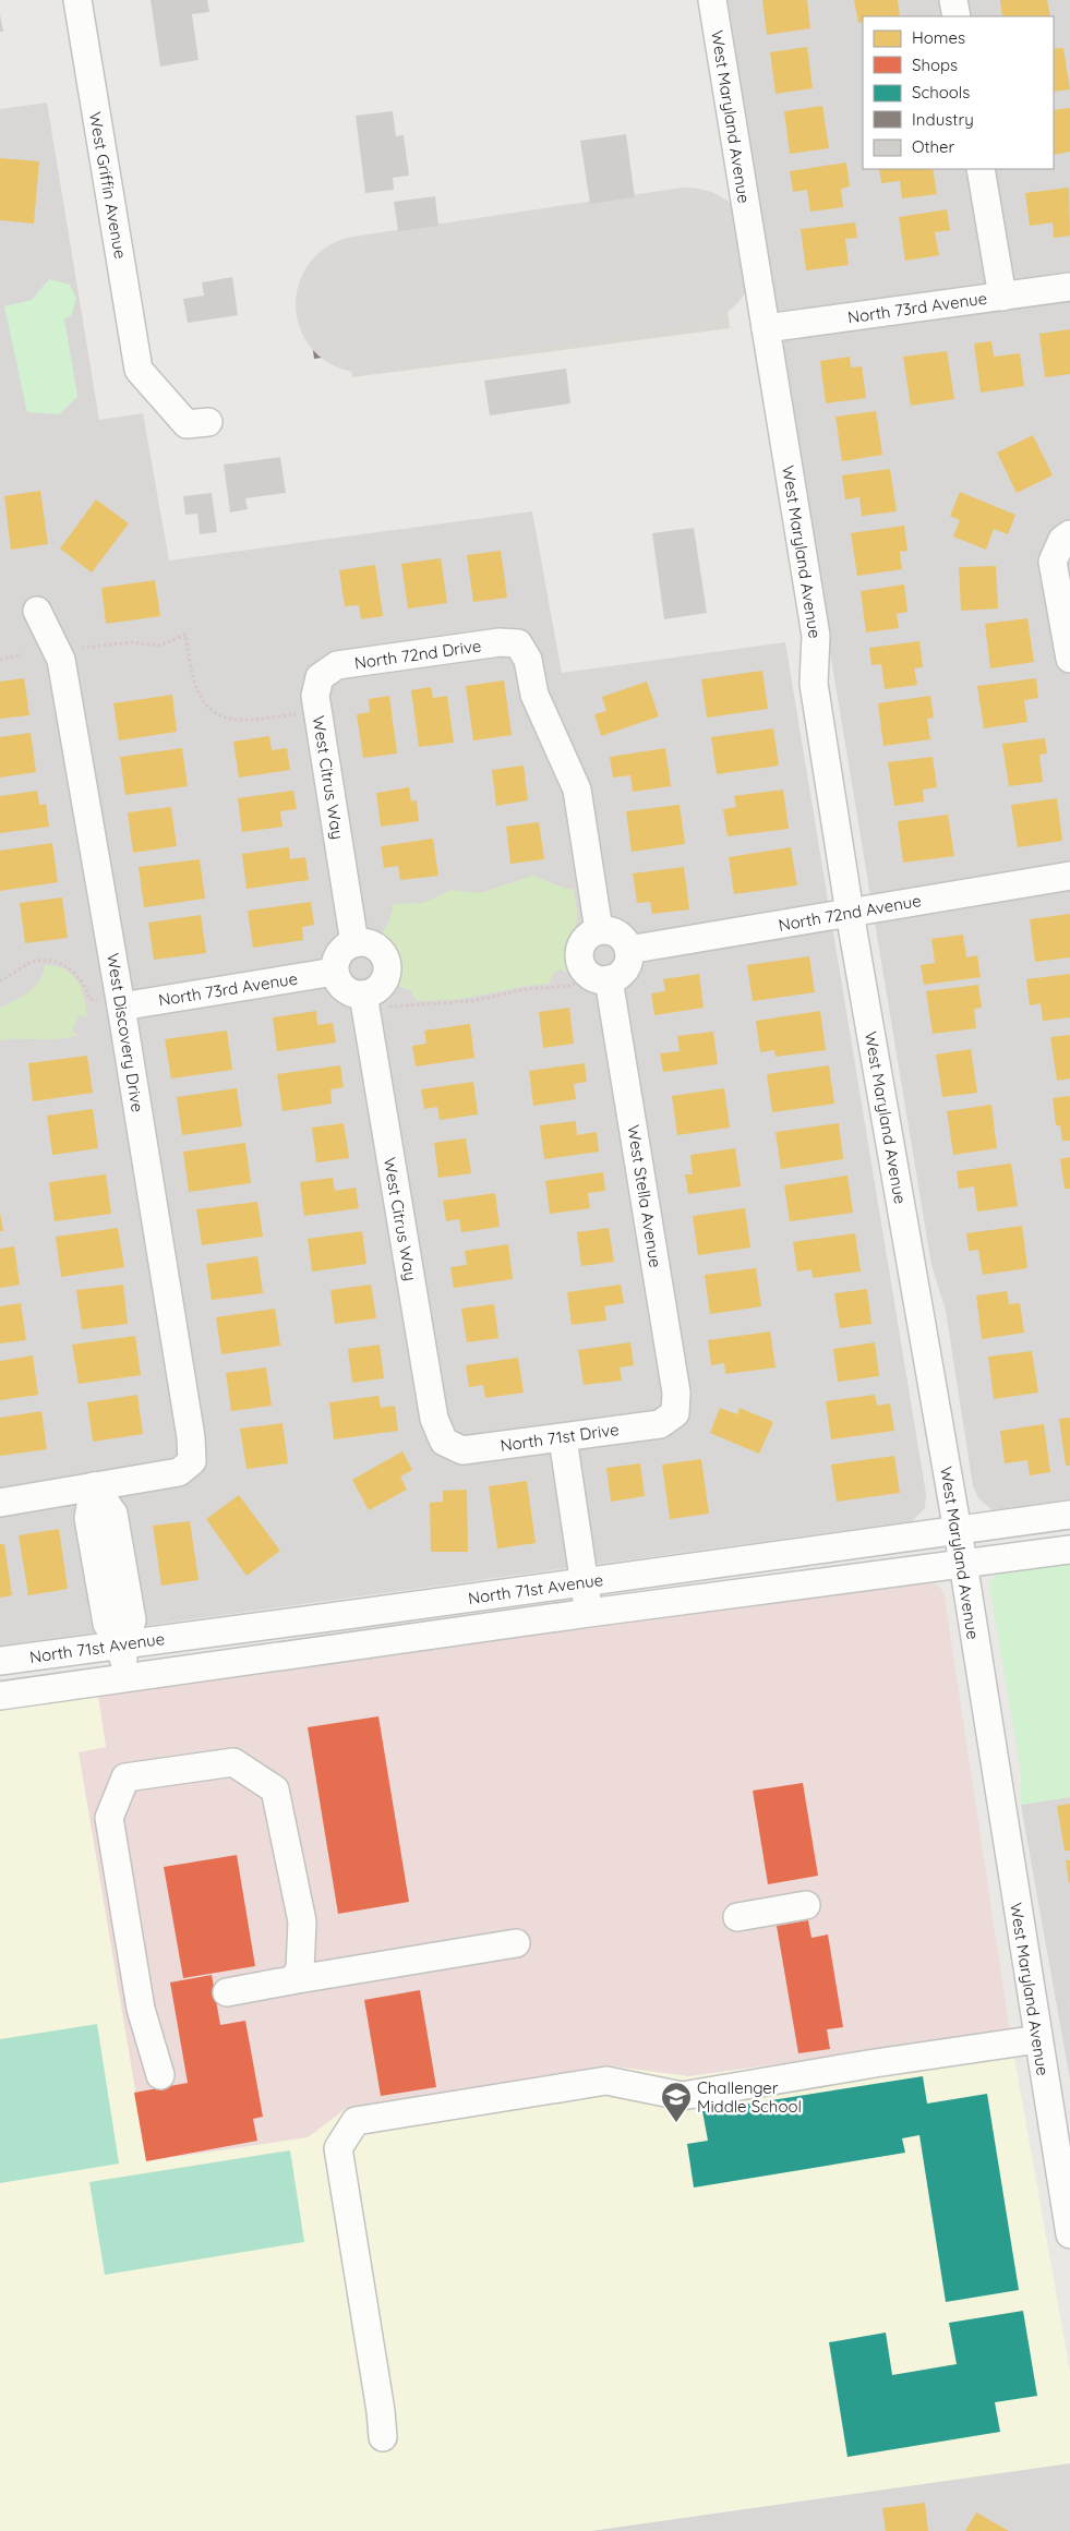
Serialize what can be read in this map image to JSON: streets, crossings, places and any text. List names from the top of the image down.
{
  "streets": {
    "street": [
      "West Maryland Avenue",
      "West Griffin Avenue",
      "North 73rd Avenue",
      "North 72nd Drive",
      "West Citrus Way",
      "North 72nd Avenue",
      "West Discovery Drive",
      "West Stella Avenue",
      "North 71st Drive",
      "North 71st Avenue"
    ]
  },
  "crossings": [
    ["West Maryland Avenue", "North 73rd Avenue"],
    ["West Maryland Avenue", "North 72nd Avenue"],
    ["West Maryland Avenue", "North 71st Avenue"],
    ["North 73rd Avenue", "West Citrus Way"],
    ["North 73rd Avenue", "West Discovery Drive"],
    ["North 72nd Drive", "West Citrus Way"],
    ["West Citrus Way", "North 71st Drive"],
    ["West Stella Avenue", "North 71st Drive"]
  ],
  "places": {
    "school or university": ["Challenger Middle School"]
  },
  "legend": [
    "Homes",
    "Shops",
    "Schools",
    "Industry",
    "Other"
  ]
}
